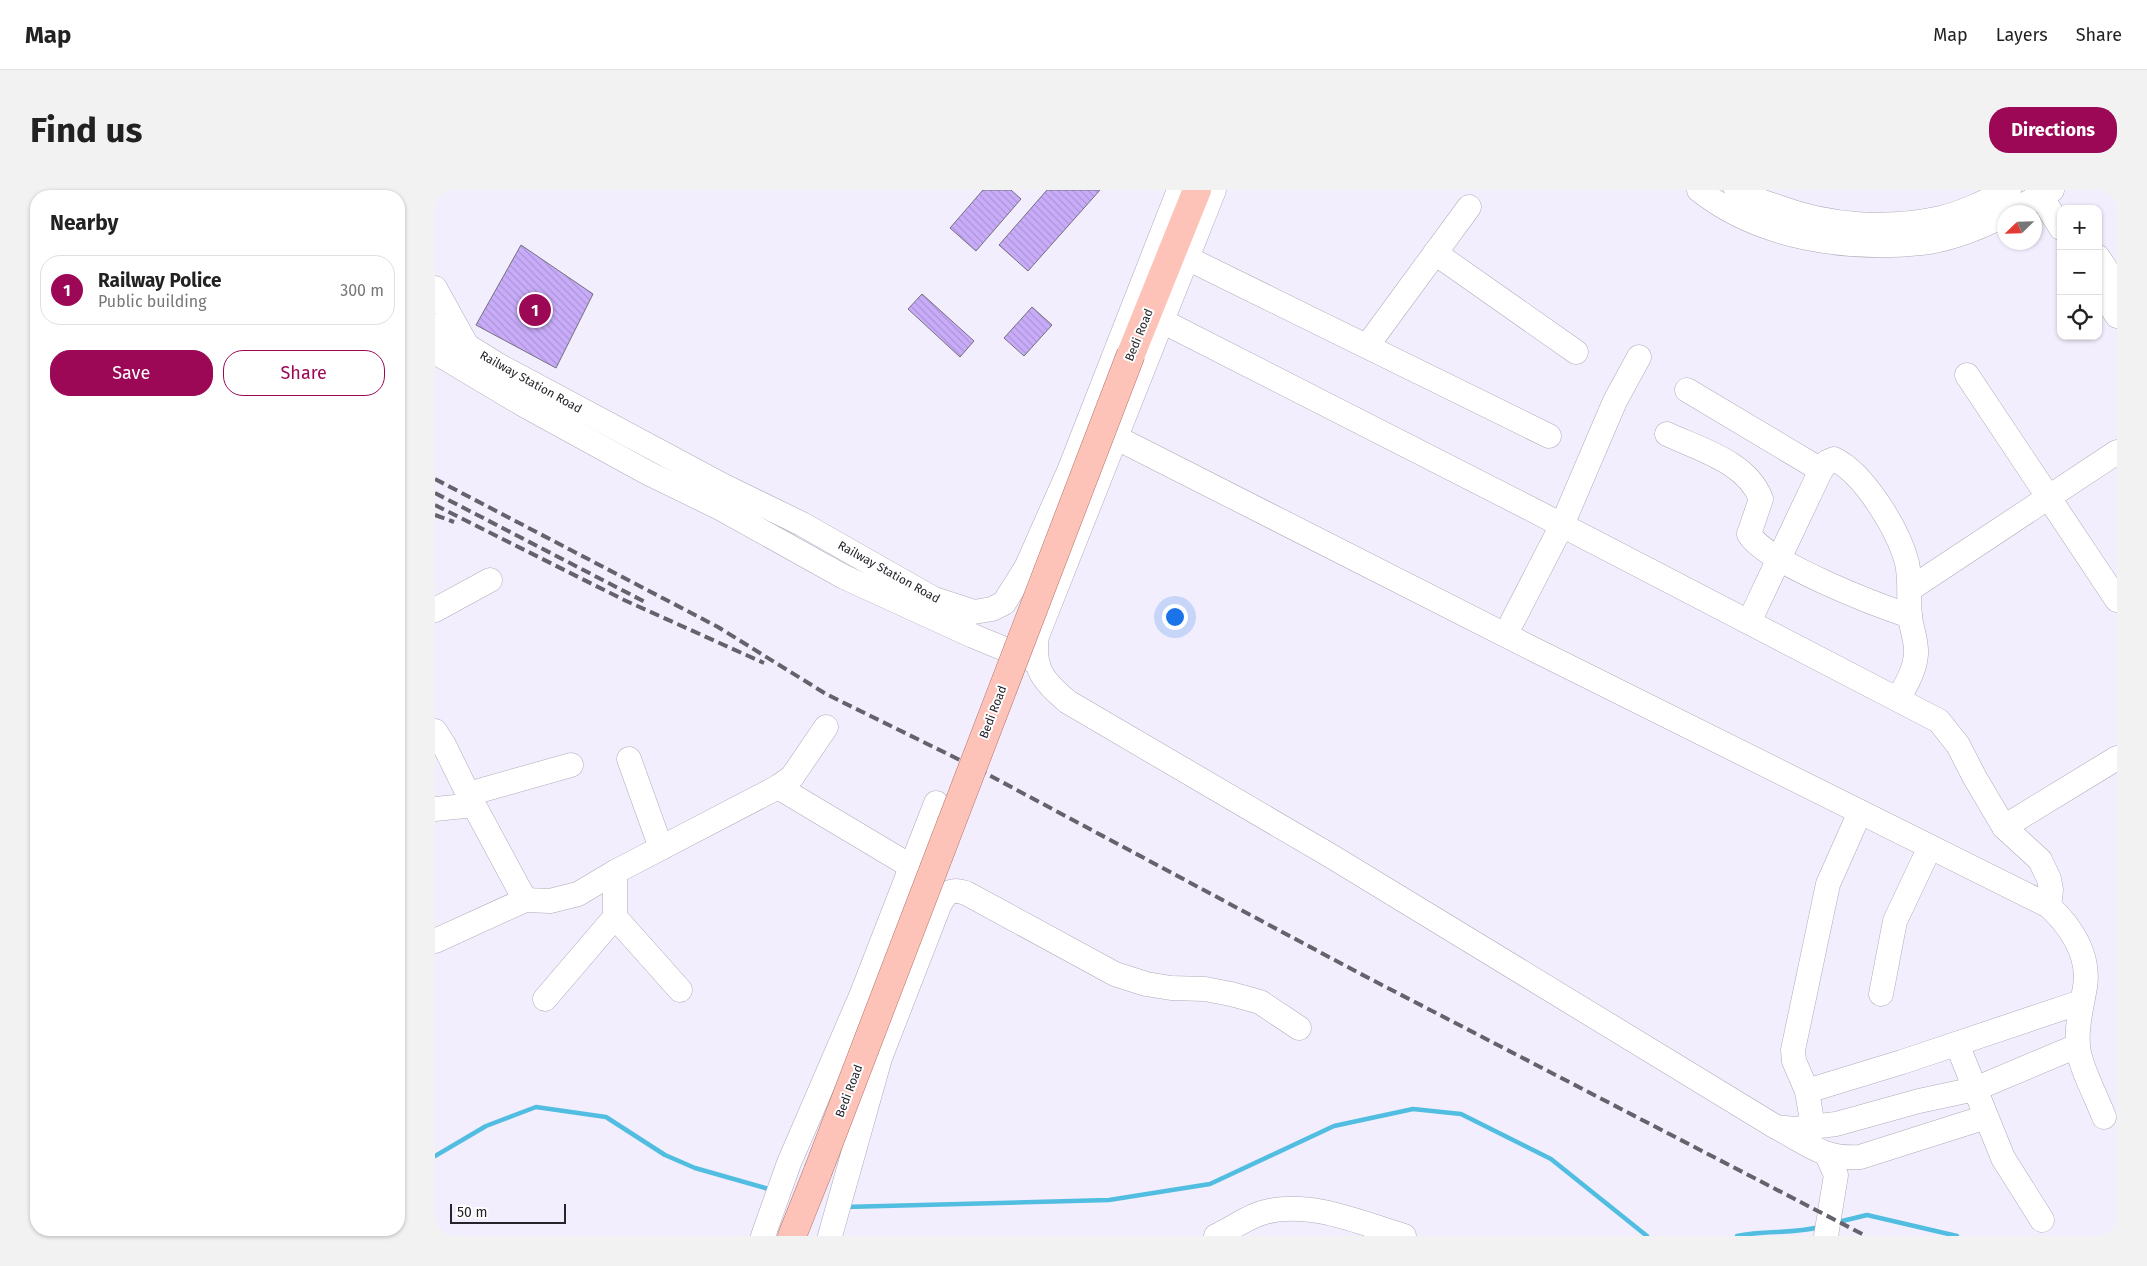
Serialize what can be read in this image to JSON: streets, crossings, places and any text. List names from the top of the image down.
{
  "streets": {
    "main road": ["Bedi Road"],
    "street": ["Railway Station Road"]
  },
  "scale_bar": "50 m",
  "north": "bottom left",
  "page": {
    "header": "Map",
    "nav": ["Map", "Layers", "Share"],
    "buttons": [
      "Directions",
      ["Save", "Share"]
    ],
    "title": "Find us",
    "heading": "Nearby",
    "map_buttons": ["+", "−"],
    "list": [
      {
        "mark": "1",
        "name": "Railway Police",
        "note": "Public building",
        "value": "300 m"
      }
    ],
    "pins": "1",
    "scale": "50 m"
  }
}
